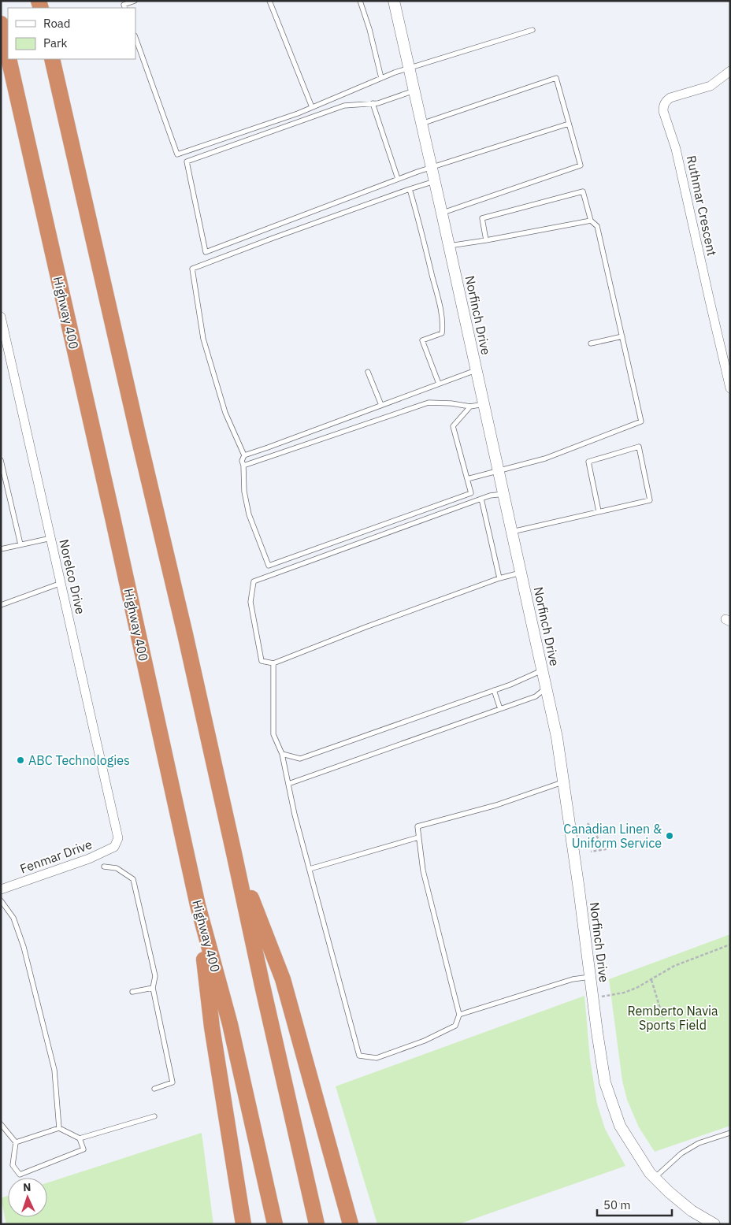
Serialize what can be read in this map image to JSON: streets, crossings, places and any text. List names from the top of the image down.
{
  "streets": {
    "highway": ["Highway 400"],
    "street": [
      "Ruthmar Crescent",
      "Norfinch Drive",
      "Norelco Drive",
      "Fenmar Drive"
    ]
  },
  "crossings": [
    ["Norelco Drive", "Fenmar Drive"]
  ],
  "parks": ["Remberto Navia Sports Field"],
  "places": ["ABC Technologies", "Canadian Linen & Uniform Service"],
  "legend": ["Road", "Park"],
  "scale_bar": "50 m",
  "north": "top"
}
